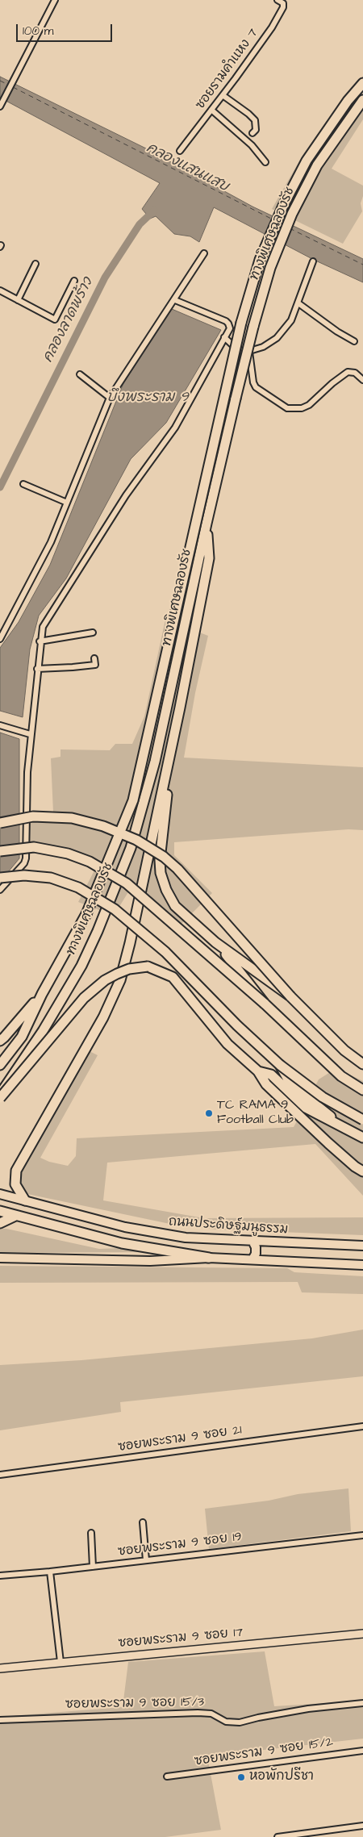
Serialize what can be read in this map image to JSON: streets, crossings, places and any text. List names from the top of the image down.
{
  "streets": {
    "highway": ["ทางพิเศษฉลองรัช"],
    "main road": ["ถนนประดิษฐ์มนูธรรม"],
    "street": [
      "ซอยรามคำแหง 7",
      "ซอยพระราม 9 ซอย 21",
      "ซอยพระราม 9 ซอย 19",
      "ซอยพระราม 9 ซอย 17",
      "ซอยพระราม 9 ซอย 15/3",
      "ซอยพระราม 9 ซอย 15/2"
    ]
  },
  "water": ["คลองแสนแสบ", "คลองลาดพร้าว", "บึงพระราม 9"],
  "places": ["TC RAMA 9 Football Club", "หอพักปรีชา"],
  "scale_bar": "100 m"
}
